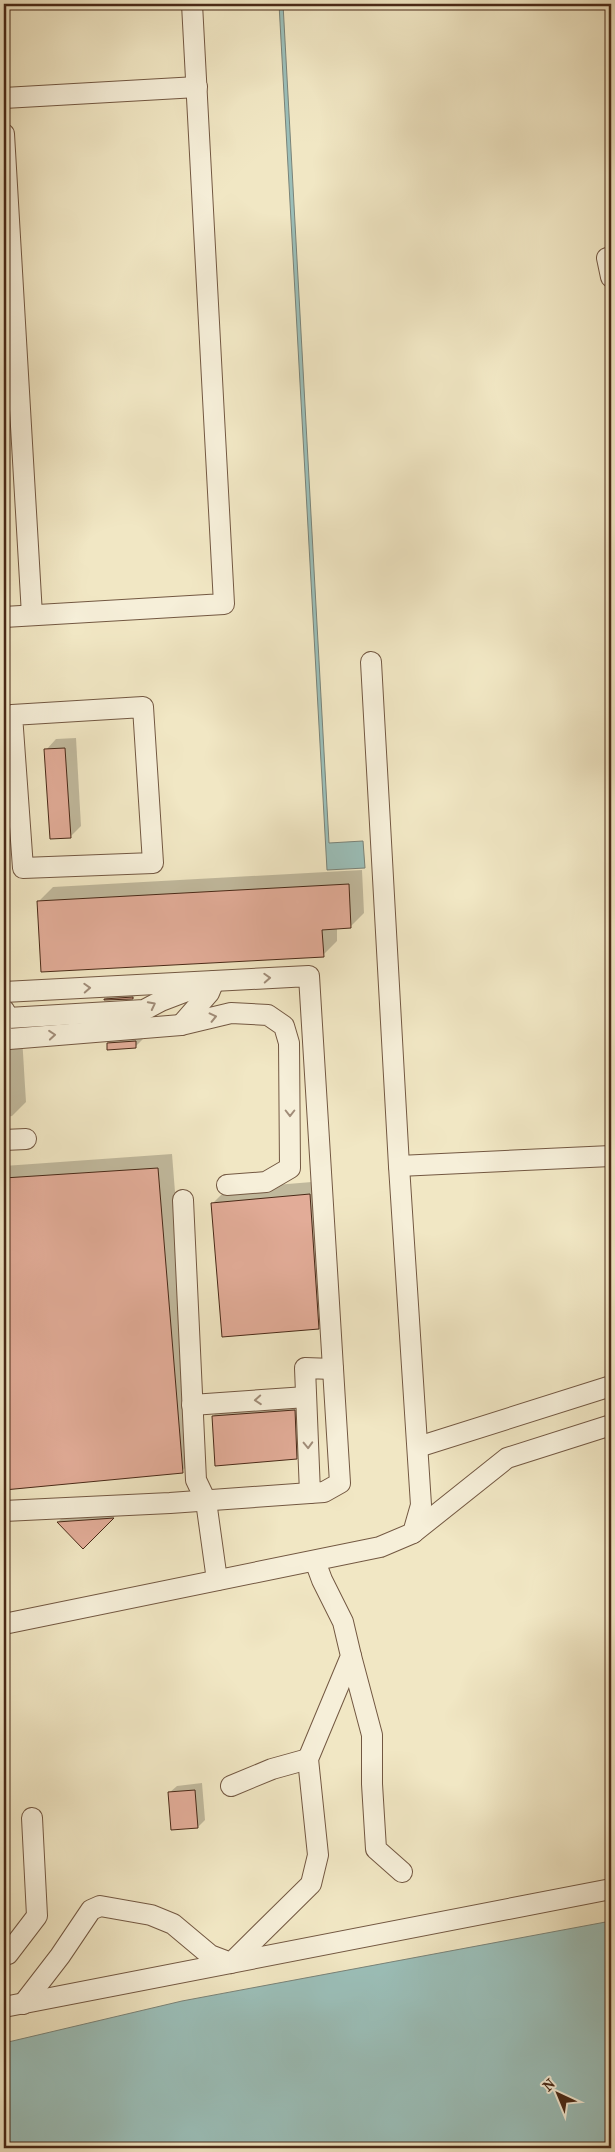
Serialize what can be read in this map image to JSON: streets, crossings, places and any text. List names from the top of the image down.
{
  "north": "top left"
}
